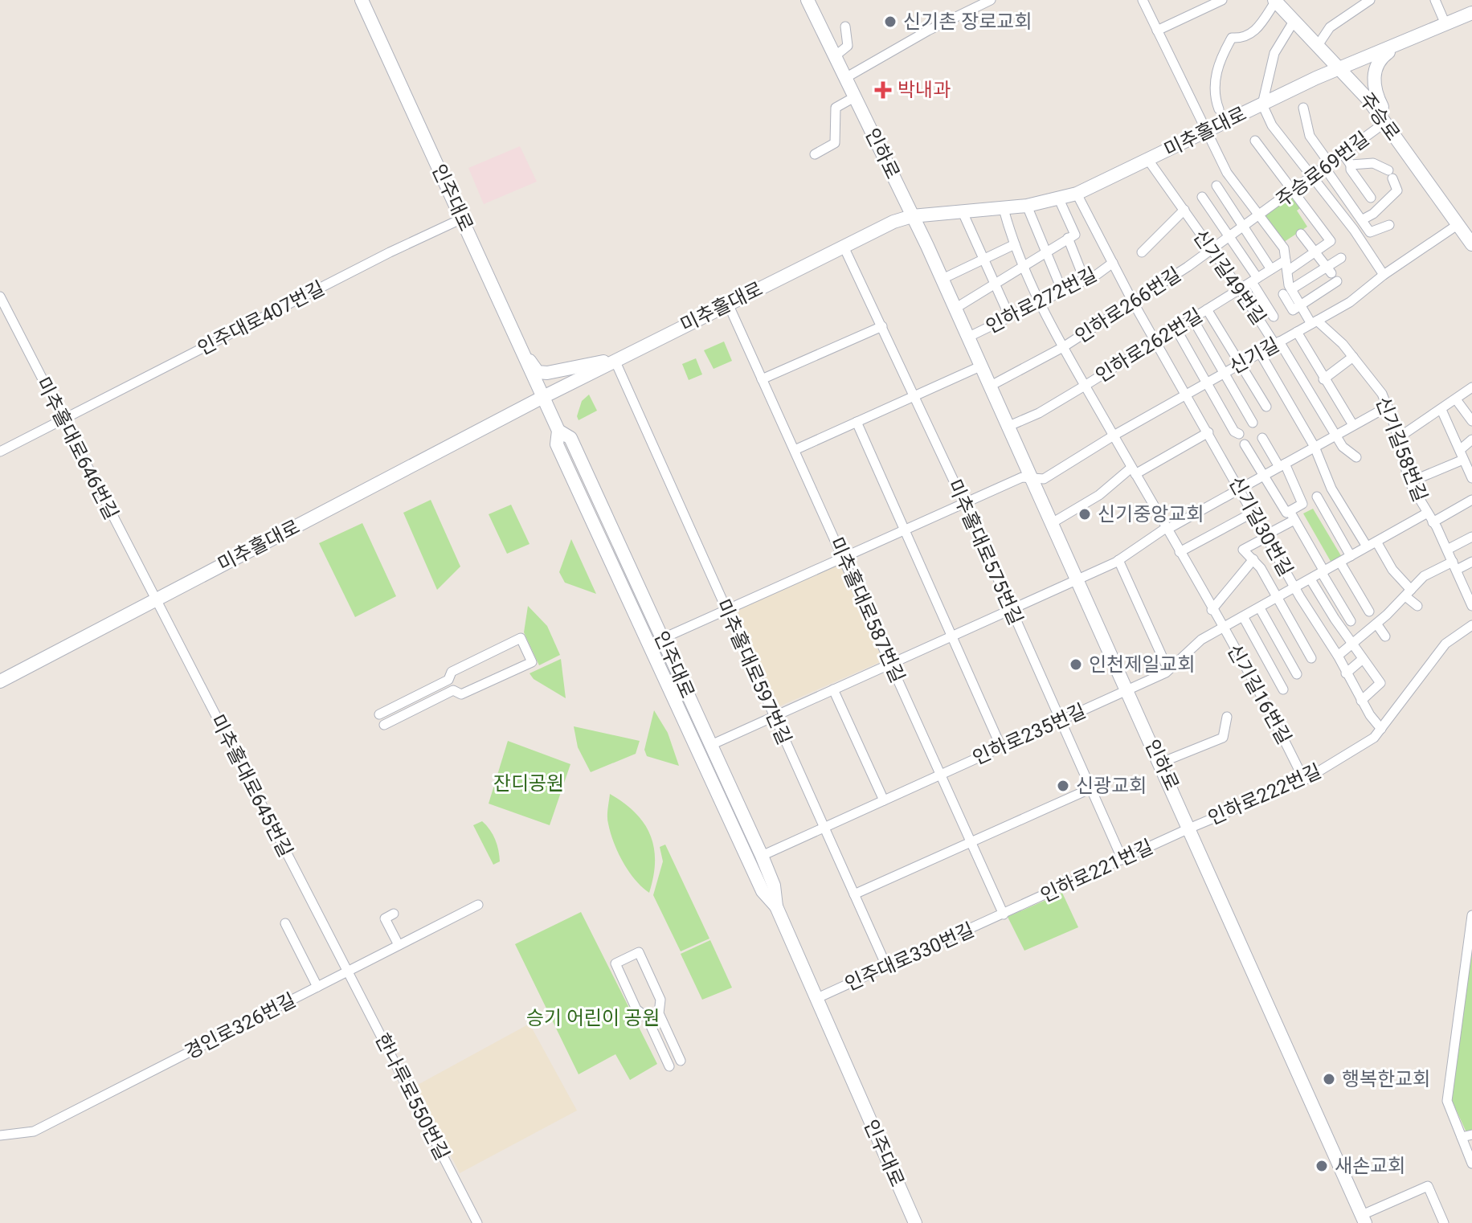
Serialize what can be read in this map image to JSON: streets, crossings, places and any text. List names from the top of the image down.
{
  "streets": {
    "main road": [
      "주승로",
      "미추홀대로",
      "인하로",
      "인주대로"
    ],
    "street": [
      "주승로69번길",
      "신기길49번길",
      "인하로272번길",
      "인하로266번길",
      "인주대로407번길",
      "인하로262번길",
      "신기길",
      "미추홀대로646번길",
      "신기길58번길",
      "신기길30번길",
      "미추홀대로575번길",
      "미추홀대로587번길",
      "미추홀대로597번길",
      "신기길16번길",
      "인하로235번길",
      "미추홀대로645번길",
      "인하로222번길",
      "인하로221번길",
      "인주대로330번길",
      "경인로326번길",
      "한나루로550번길"
    ]
  },
  "crossings": [
    ["주승로", "미추홀대로"],
    ["주승로", "주승로69번길"],
    ["주승로", "신기길"],
    ["미추홀대로", "인하로"],
    ["미추홀대로", "인주대로"],
    ["미추홀대로", "신기길49번길"],
    ["미추홀대로", "미추홀대로646번길"],
    ["미추홀대로", "신기길58번길"],
    ["미추홀대로", "미추홀대로575번길"],
    ["미추홀대로", "미추홀대로587번길"],
    ["미추홀대로", "미추홀대로597번길"],
    ["미추홀대로", "신기길16번길"],
    ["미추홀대로", "미추홀대로645번길"],
    ["인하로", "인하로272번길"],
    ["인하로", "인하로266번길"],
    ["인하로", "인하로262번길"],
    ["인하로", "신기길"],
    ["인하로", "인하로235번길"],
    ["인하로", "인하로222번길"],
    ["인하로", "인하로221번길"],
    ["주승로69번길", "인하로266번길"],
    ["주승로69번길", "신기길58번길"],
    ["인주대로", "인주대로407번길"],
    ["인주대로", "신기길"],
    ["인주대로", "인하로235번길"],
    ["인주대로", "인주대로330번길"],
    ["신기길49번길", "인하로266번길"],
    ["신기길49번길", "인하로262번길"],
    ["신기길49번길", "신기길"],
    ["인하로272번길", "신기길30번길"],
    ["인하로272번길", "신기길16번길"],
    ["인하로266번길", "신기길58번길"],
    ["인하로266번길", "신기길30번길"],
    ["인하로266번길", "신기길16번길"],
    ["인주대로407번길", "미추홀대로646번길"],
    ["인하로262번길", "신기길58번길"],
    ["인하로262번길", "신기길30번길"],
    ["인하로262번길", "신기길16번길"],
    ["신기길", "신기길58번길"],
    ["신기길", "신기길30번길"],
    ["신기길", "미추홀대로575번길"],
    ["신기길", "미추홀대로587번길"],
    ["신기길", "미추홀대로597번길"],
    ["신기길", "신기길16번길"],
    ["미추홀대로646번길", "미추홀대로645번길"],
    ["신기길58번길", "인하로235번길"],
    ["신기길30번길", "인하로235번길"],
    ["신기길30번길", "인하로222번길"],
    ["미추홀대로575번길", "인하로235번길"],
    ["미추홀대로575번길", "인하로221번길"],
    ["미추홀대로587번길", "인하로235번길"],
    ["미추홀대로587번길", "인하로221번길"],
    ["미추홀대로587번길", "인주대로330번길"],
    ["미추홀대로597번길", "인하로235번길"],
    ["미추홀대로597번길", "인주대로330번길"],
    ["신기길16번길", "인하로235번길"],
    ["신기길16번길", "인하로222번길"],
    ["미추홀대로645번길", "경인로326번길"],
    ["미추홀대로645번길", "한나루로550번길"],
    ["인하로222번길", "인하로221번길"],
    ["인하로221번길", "인주대로330번길"],
    ["경인로326번길", "한나루로550번길"]
  ],
  "parks": ["잔디공원", "승기 어린이 공원"],
  "places": {
    "other": [
      "신기촌 장로교회",
      "신기중앙교회",
      "인천제일교회",
      "신광교회",
      "행복한교회",
      "새손교회"
    ],
    "health": ["박내과"]
  }
}
